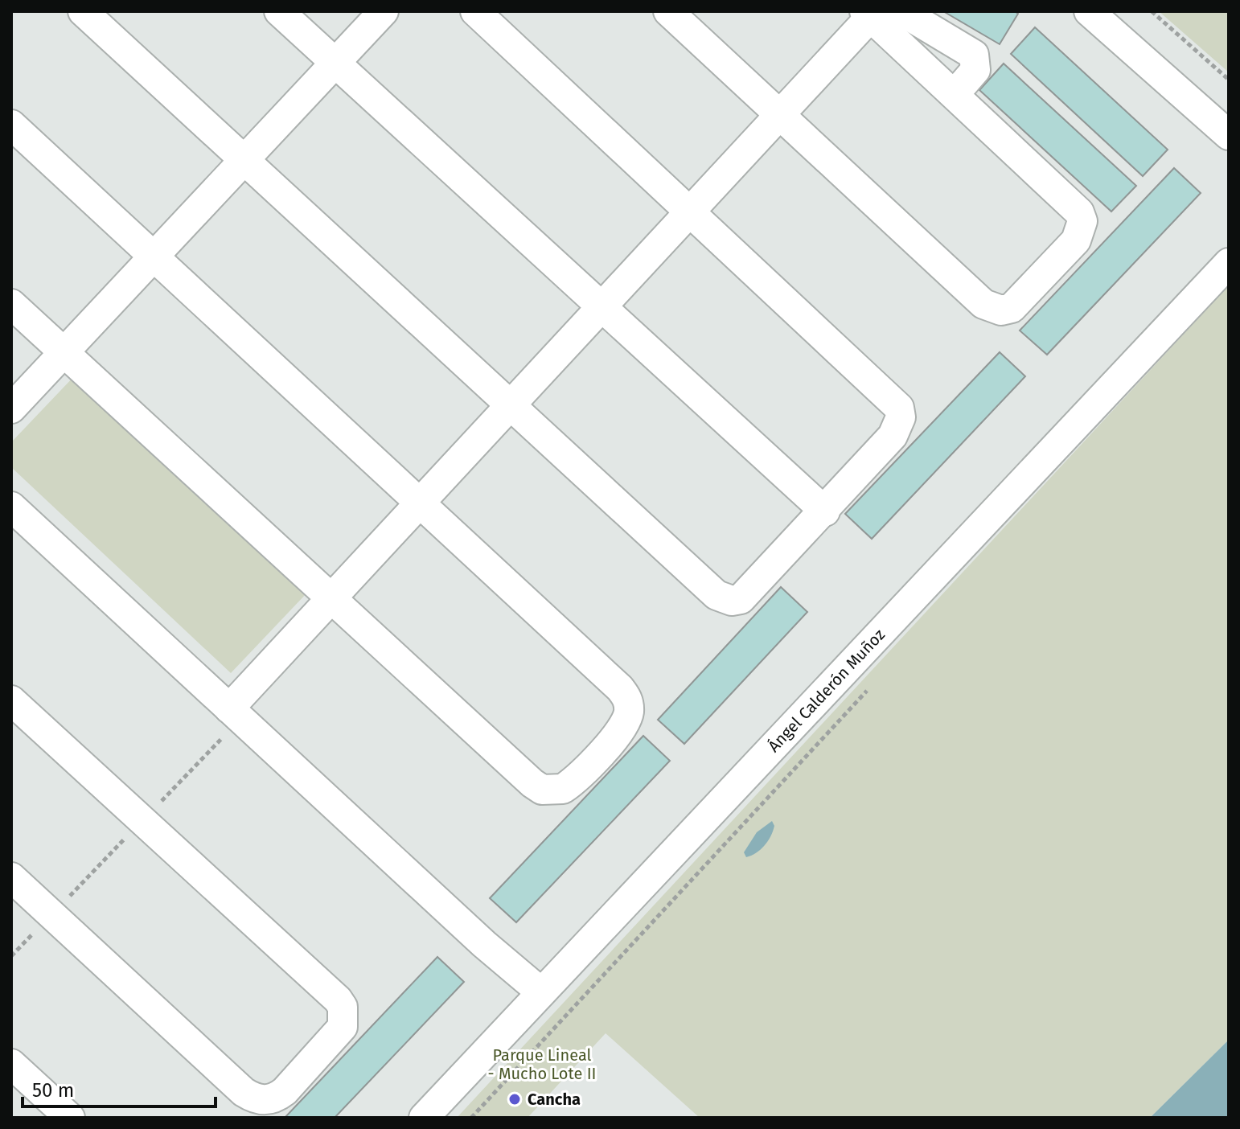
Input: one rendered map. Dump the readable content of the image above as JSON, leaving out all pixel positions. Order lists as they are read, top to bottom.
{
  "streets": {
    "street": ["Ángel Calderón Muñoz"]
  },
  "parks": ["Parque Lineal - Mucho Lote II"],
  "places": ["Cancha"],
  "scale_bar": "50 m"
}
